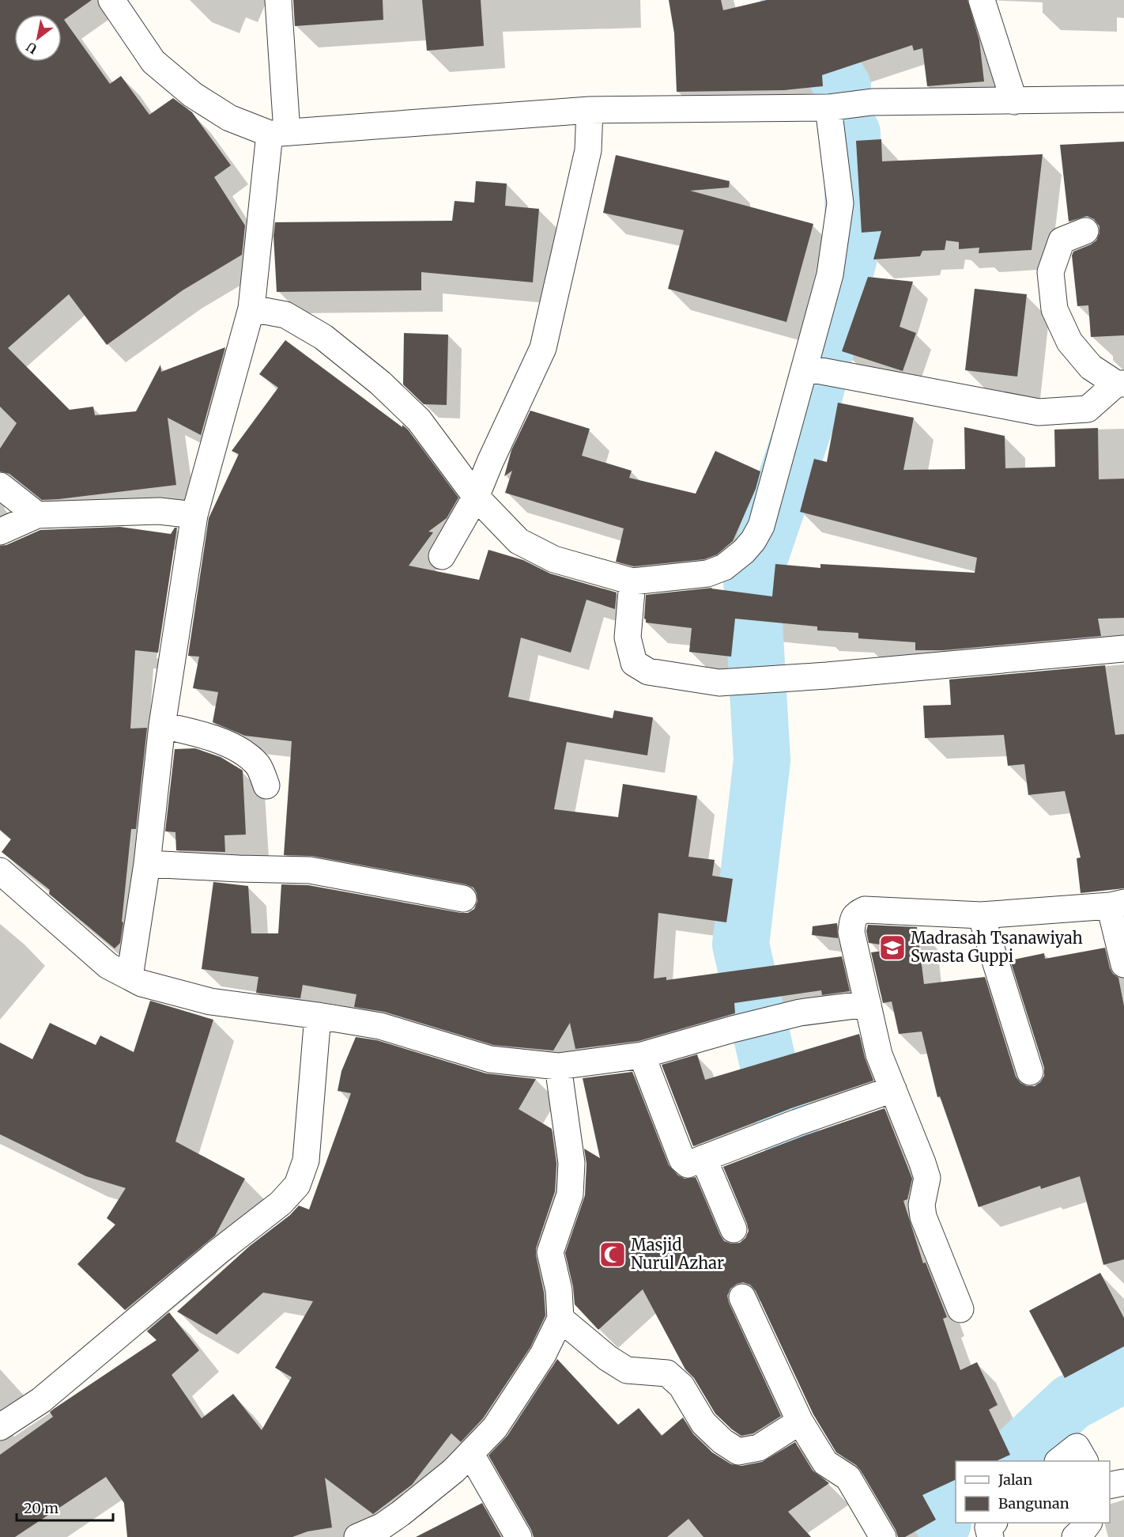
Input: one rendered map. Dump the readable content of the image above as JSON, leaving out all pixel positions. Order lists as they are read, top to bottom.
{
  "places": {
    "school or university": ["Madrasah Tsanawiyah Swasta Guppi"],
    "mosque": ["Masjid Nurul Azhar"]
  },
  "legend": ["Jalan", "Bangunan"],
  "scale_bar": "20 m",
  "north": "bottom left"
}
